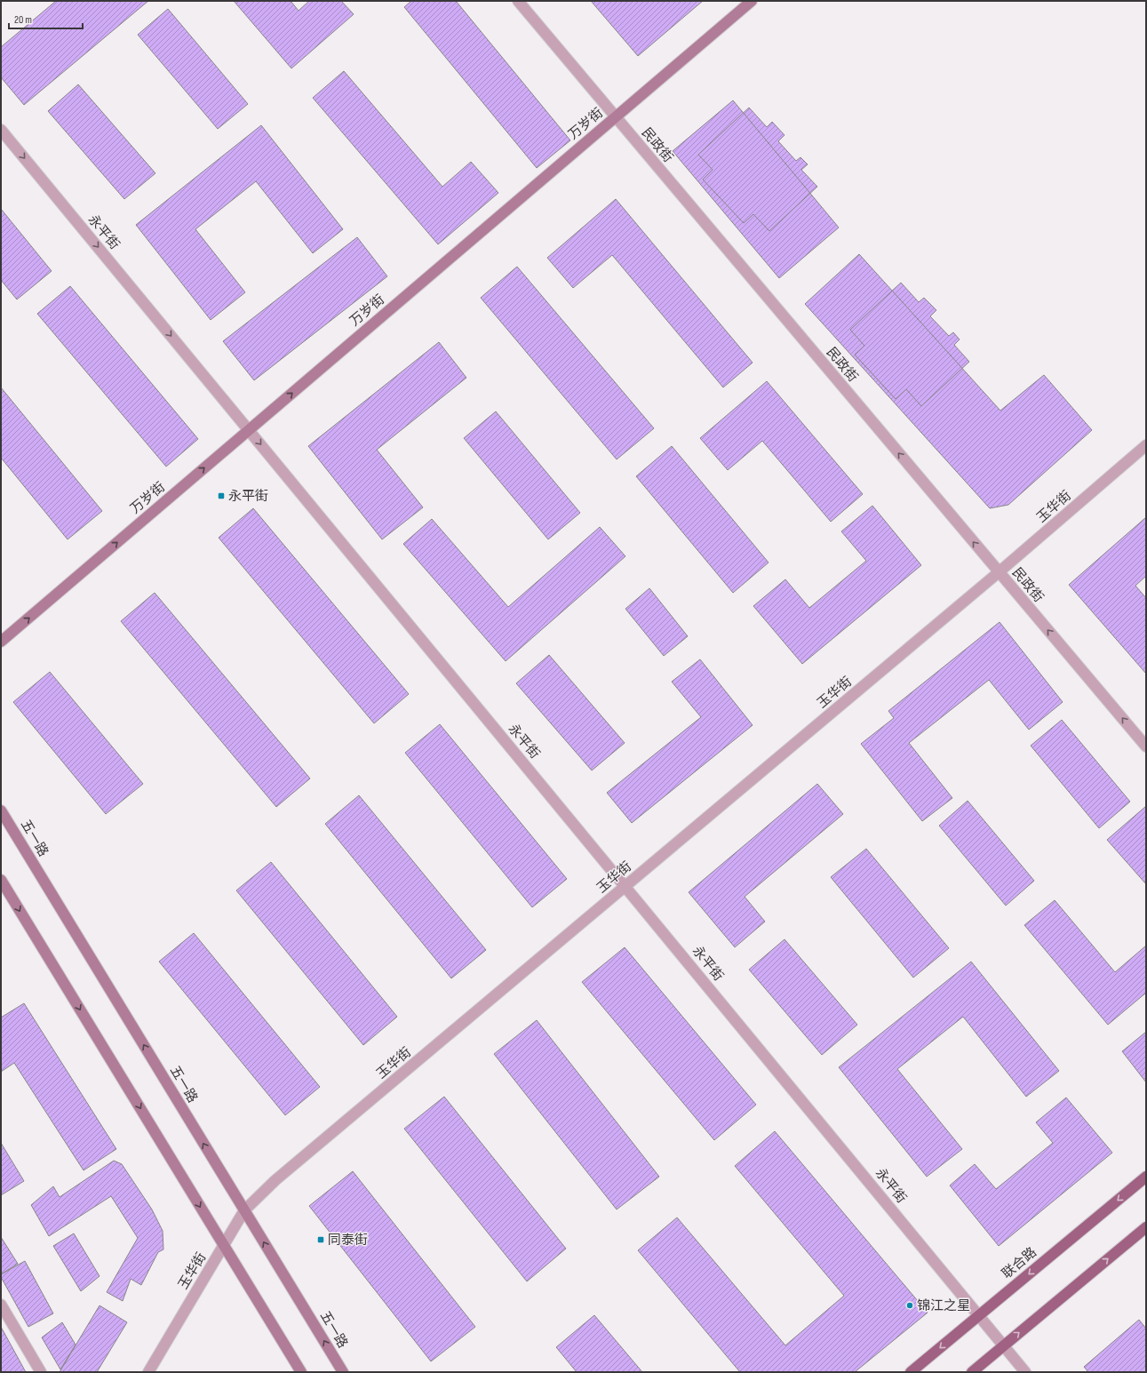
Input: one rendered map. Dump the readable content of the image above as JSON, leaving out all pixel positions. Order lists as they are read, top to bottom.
{
  "streets": {
    "main road": ["万岁街", "五一路", "联合路"],
    "street": ["民政街", "永平街", "玉华街"]
  },
  "crossings": [
    ["万岁街", "民政街"],
    ["万岁街", "永平街"],
    ["民政街", "玉华街"],
    ["永平街", "玉华街"],
    ["永平街", "联合路"],
    ["玉华街", "五一路"]
  ],
  "one_way": ["万岁街", "民政街", "永平街"],
  "places": {
    "transit": ["永平街", "同泰街"],
    "other": ["锦江之星"]
  },
  "scale_bar": "20 m"
}
